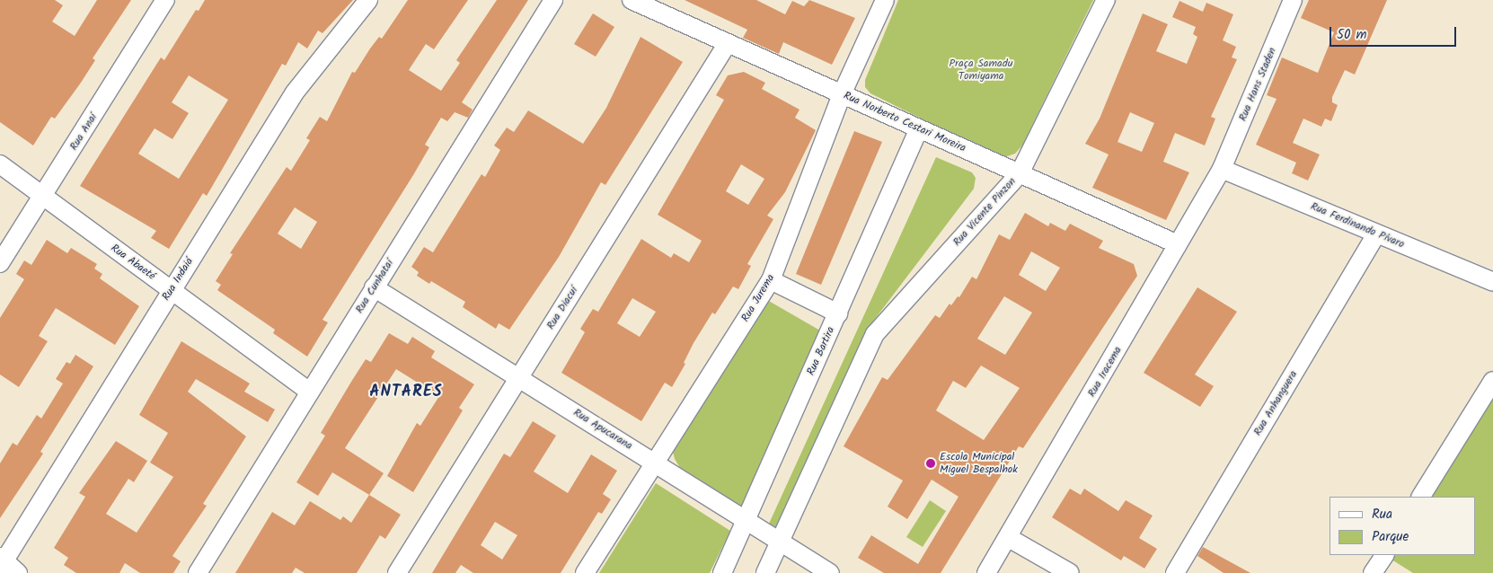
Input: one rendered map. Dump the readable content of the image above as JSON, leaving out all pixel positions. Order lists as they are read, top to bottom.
{
  "streets": {
    "street": [
      "Rua Hans Staden",
      "Rua Norberto Cestari Moreira",
      "Rua Anaí",
      "Rua Vicente Pinzon",
      "Rua Ferdinando Pívaro",
      "Rua Abaeté",
      "Rua Indaiá",
      "Rua Cunhataí",
      "Rua Jurema",
      "Rua Diacuí",
      "Rua Bartira",
      "Rua Iracema",
      "Rua Anhanguera",
      "Rua Apucarana"
    ]
  },
  "crossings": [
    ["Rua Hans Staden", "Rua Ferdinando Pívaro"],
    ["Rua Hans Staden", "Rua Iracema"],
    ["Rua Norberto Cestari Moreira", "Rua Vicente Pinzon"],
    ["Rua Norberto Cestari Moreira", "Rua Jurema"],
    ["Rua Norberto Cestari Moreira", "Rua Diacuí"],
    ["Rua Norberto Cestari Moreira", "Rua Bartira"],
    ["Rua Norberto Cestari Moreira", "Rua Iracema"],
    ["Rua Anaí", "Rua Abaeté"],
    ["Rua Vicente Pinzon", "Rua Apucarana"],
    ["Rua Ferdinando Pívaro", "Rua Iracema"],
    ["Rua Ferdinando Pívaro", "Rua Anhanguera"],
    ["Rua Abaeté", "Rua Indaiá"],
    ["Rua Abaeté", "Rua Cunhataí"],
    ["Rua Cunhataí", "Rua Apucarana"],
    ["Rua Jurema", "Rua Apucarana"],
    ["Rua Diacuí", "Rua Apucarana"],
    ["Rua Bartira", "Rua Apucarana"]
  ],
  "districts": ["ANTARES"],
  "parks": ["Praça Samadu Tomiyama"],
  "places": ["Escola Municipal Miguel Bespalhok"],
  "legend": ["Rua", "Parque"],
  "scale_bar": "50 m"
}
